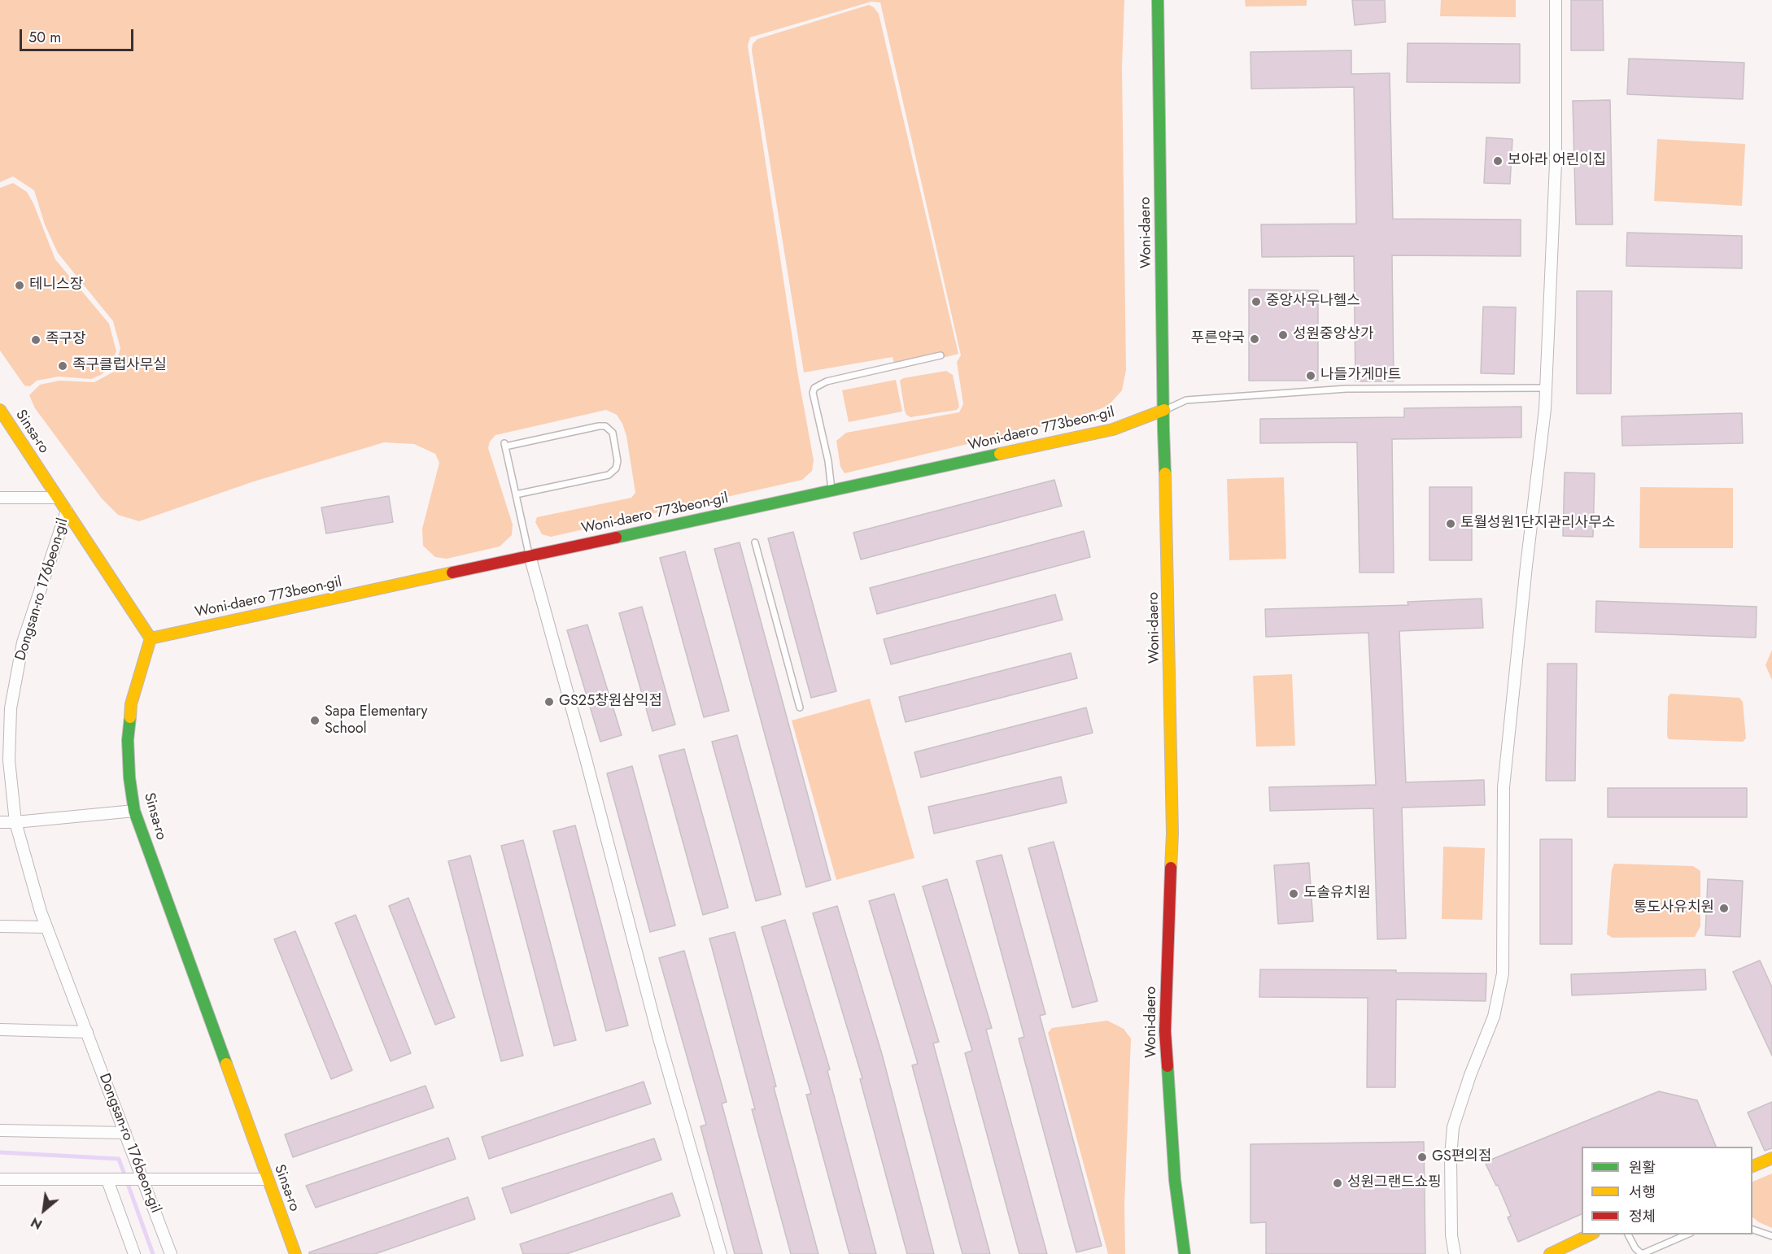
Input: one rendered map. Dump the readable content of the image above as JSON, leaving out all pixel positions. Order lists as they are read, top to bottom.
{
  "streets": {
    "main road": ["Woni-daero", "Woni-daero 773beon-gil", "Sinsa-ro"],
    "street": ["Dongsan-ro 176beon-gil"]
  },
  "crossings": [
    ["Woni-daero", "Woni-daero 773beon-gil"],
    ["Woni-daero 773beon-gil", "Sinsa-ro"],
    ["Sinsa-ro", "Dongsan-ro 176beon-gil"]
  ],
  "places": [
    "보아라 어린이집",
    "테니스장",
    "중앙사우나헬스",
    "성원중앙상가",
    "푸른약국",
    "족구장",
    "족구클럽사무실",
    "나들가게마트",
    "토월성원1단지관리사무소",
    "GS25창원삼익점",
    "Sapa Elementary School",
    "도솔유치원",
    "통도사유치원",
    "GS편의점",
    "성원그랜드쇼핑"
  ],
  "legend": ["원활", "서행", "정체"],
  "scale_bar": "50 m",
  "north": "bottom left"
}
